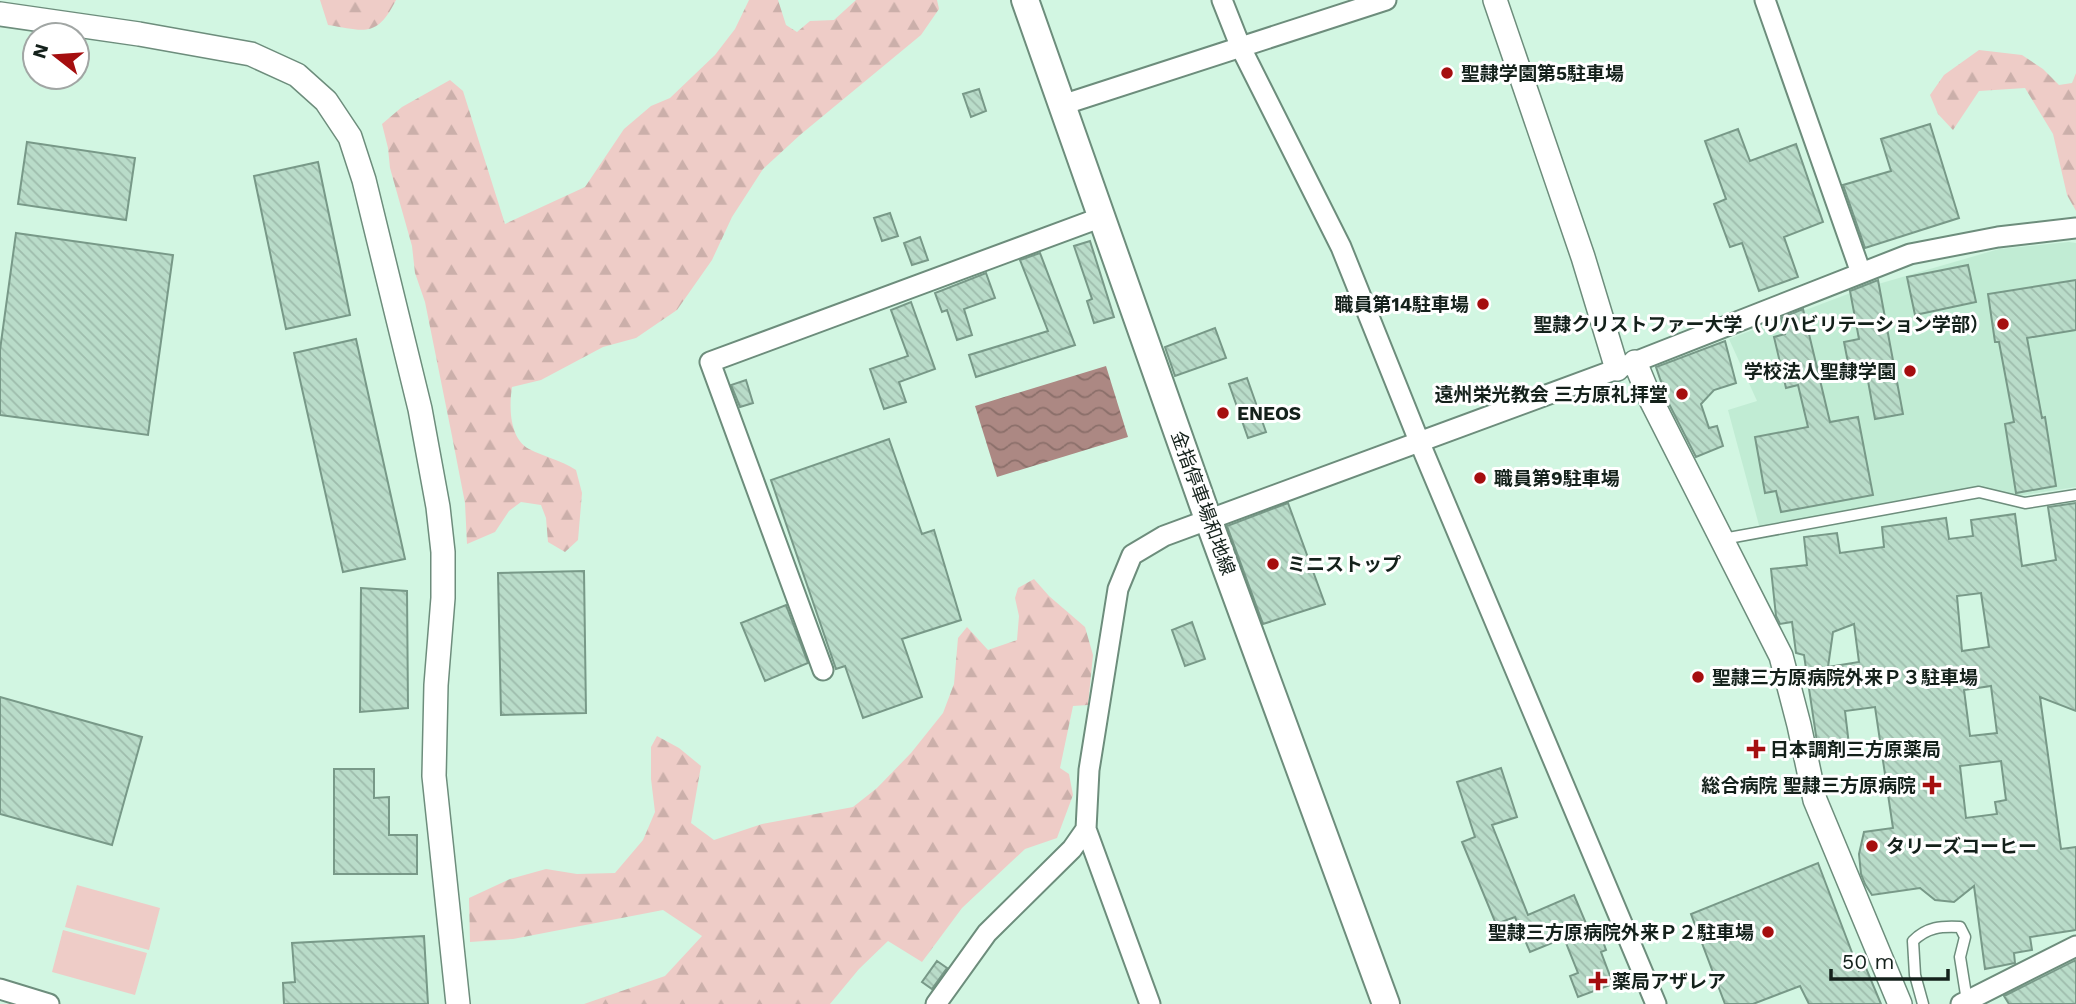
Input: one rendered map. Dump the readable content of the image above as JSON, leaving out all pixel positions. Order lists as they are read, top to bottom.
{
  "streets": {
    "main road": ["金指停車場和地線"]
  },
  "places": {
    "other": [
      "聖隷学園第5駐車場",
      "職員第14駐車場",
      "聖隷クリストファー大学（リハビリテーション学部）",
      "学校法人聖隷学園",
      "遠州栄光教会 三方原礼拝堂",
      "ENEOS",
      "職員第9駐車場",
      "ミニストップ",
      "聖隷三方原病院外来Ｐ３駐車場",
      "タリーズコーヒー",
      "聖隷三方原病院外来Ｐ２駐車場"
    ],
    "health": ["日本調剤三方原薬局", "総合病院 聖隷三方原病院", "薬局アザレア"]
  },
  "scale_bar": "50 m",
  "north": "left"
}
